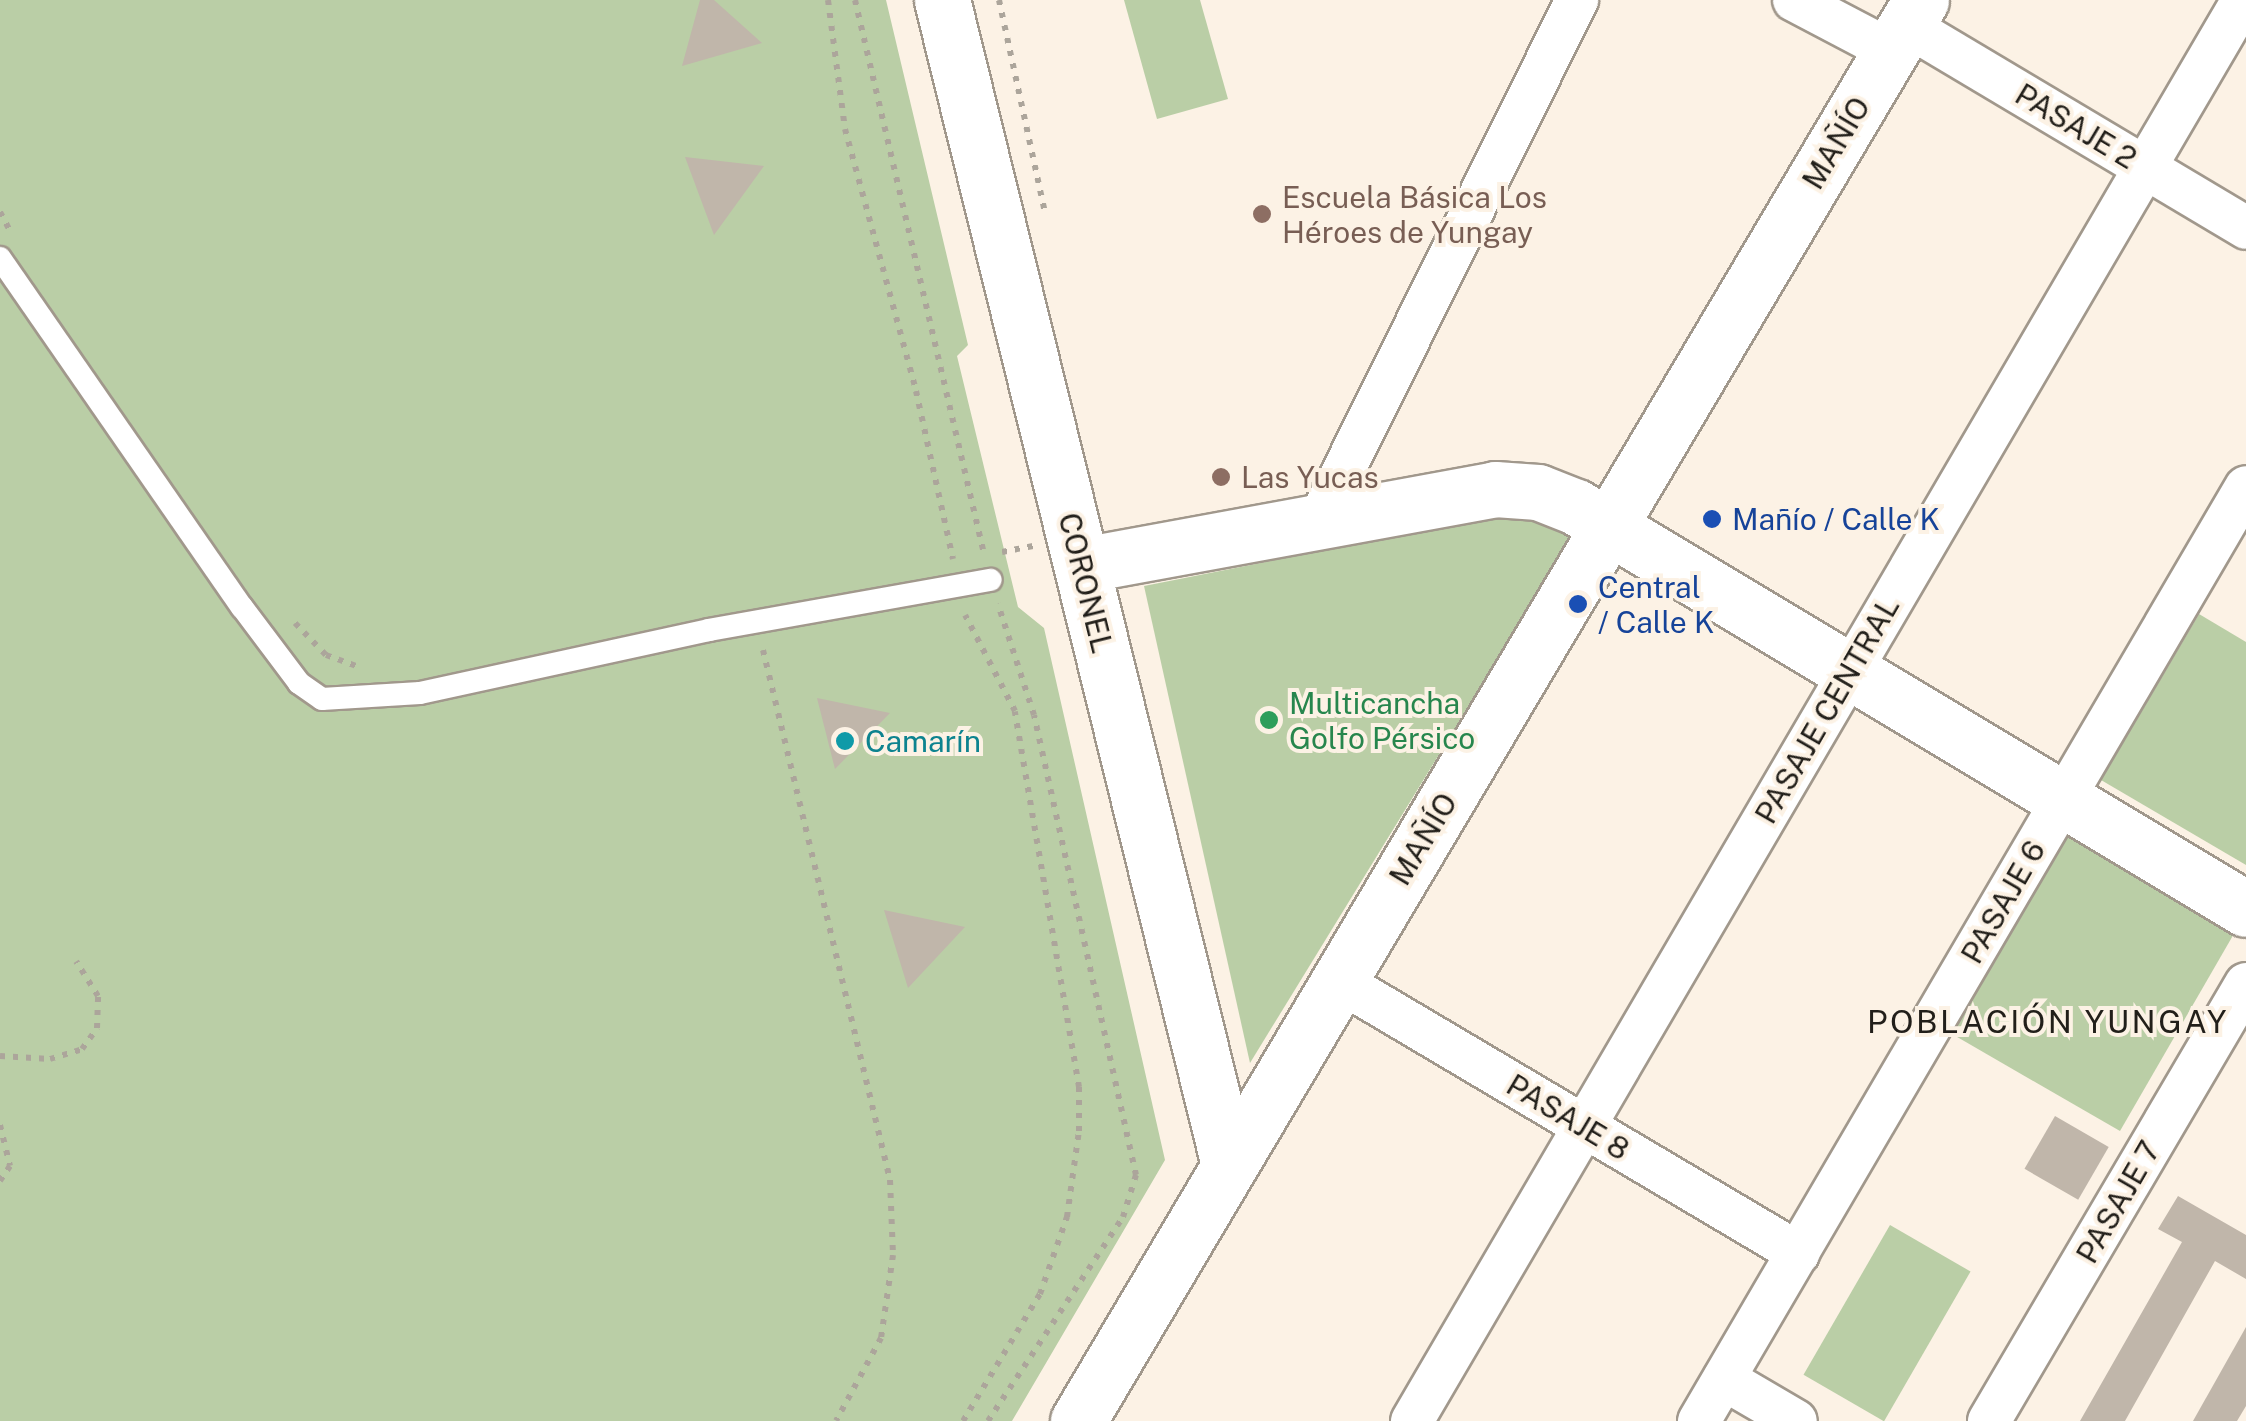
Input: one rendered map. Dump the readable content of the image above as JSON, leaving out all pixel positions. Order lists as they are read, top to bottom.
{
  "streets": {
    "street": [
      "PASAJE 2",
      "MAÑÍO",
      "CORONEL",
      "PASAJE CENTRAL",
      "PASAJE 6",
      "PASAJE 8",
      "PASAJE 7"
    ]
  },
  "crossings": [
    ["PASAJE 2", "MAÑÍO"],
    ["PASAJE 2", "PASAJE CENTRAL"],
    ["MAÑÍO", "CORONEL"],
    ["MAÑÍO", "PASAJE 8"],
    ["PASAJE CENTRAL", "PASAJE 8"],
    ["PASAJE 6", "PASAJE 8"]
  ],
  "districts": ["POBLACIÓN YUNGAY"],
  "places": [
    "Escuela Básica Los Héroes de Yungay",
    "Las Yucas",
    "Mañío / Calle K",
    "Central / Calle K",
    "Multicancha Golfo Pérsico",
    "Camarín"
  ]
}
